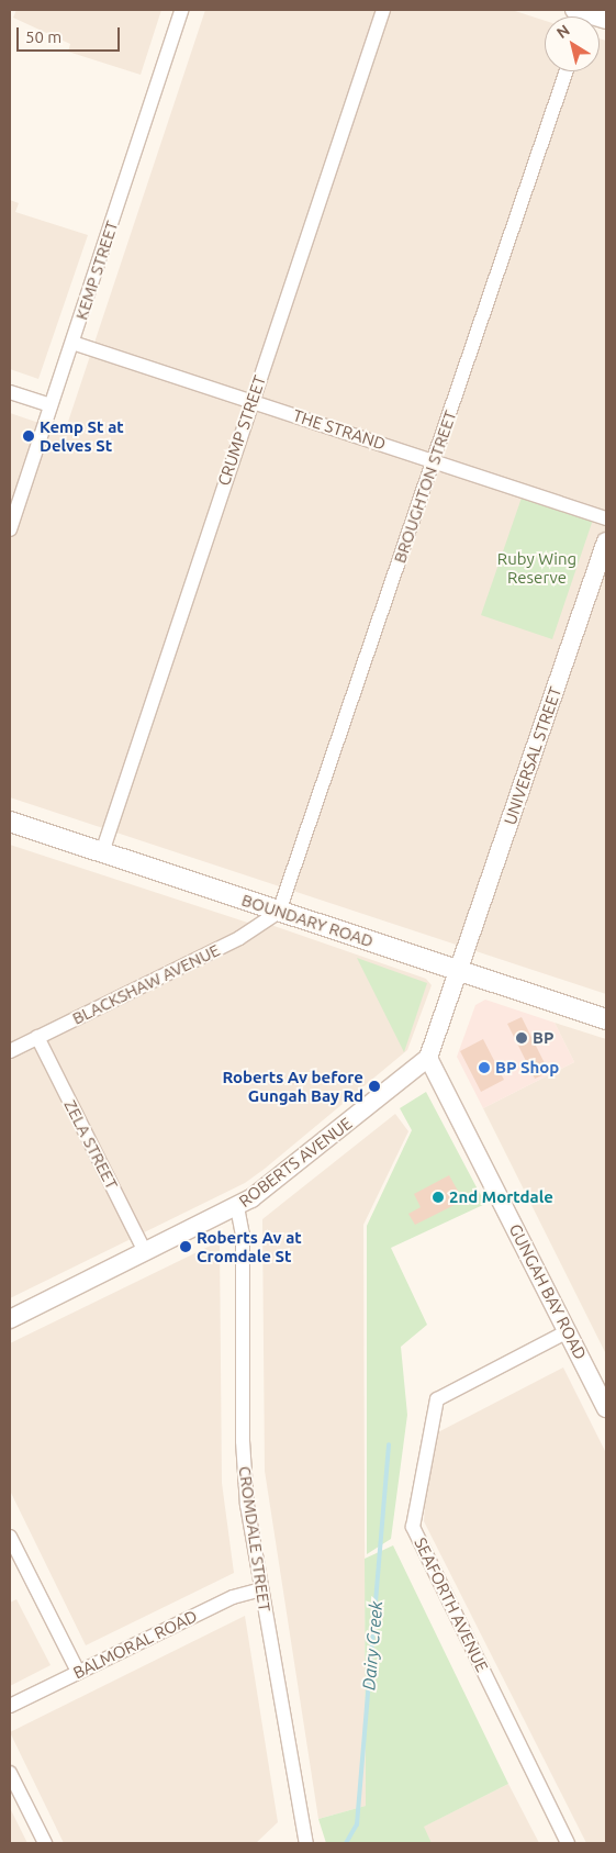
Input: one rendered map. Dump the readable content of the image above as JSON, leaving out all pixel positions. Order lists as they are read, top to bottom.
{
  "streets": {
    "main road": ["BOUNDARY ROAD"],
    "street": [
      "KEMP STREET",
      "THE STRAND",
      "CRUMP STREET",
      "BROUGHTON STREET",
      "UNIVERSAL STREET",
      "BLACKSHAW AVENUE",
      "ZELA STREET",
      "ROBERTS AVENUE",
      "GUNGAH BAY ROAD",
      "CROMDALE STREET",
      "SEAFORTH AVENUE",
      "BALMORAL ROAD"
    ]
  },
  "crossings": [
    ["KEMP STREET", "THE STRAND"],
    ["THE STRAND", "CRUMP STREET"],
    ["THE STRAND", "BROUGHTON STREET"],
    ["CRUMP STREET", "BOUNDARY ROAD"],
    ["BROUGHTON STREET", "BOUNDARY ROAD"],
    ["BROUGHTON STREET", "BLACKSHAW AVENUE"],
    ["UNIVERSAL STREET", "BOUNDARY ROAD"],
    ["BOUNDARY ROAD", "BLACKSHAW AVENUE"],
    ["BLACKSHAW AVENUE", "ZELA STREET"],
    ["ZELA STREET", "ROBERTS AVENUE"],
    ["ROBERTS AVENUE", "GUNGAH BAY ROAD"],
    ["ROBERTS AVENUE", "CROMDALE STREET"],
    ["GUNGAH BAY ROAD", "SEAFORTH AVENUE"],
    ["CROMDALE STREET", "BALMORAL ROAD"]
  ],
  "water": ["Dairy Creek"],
  "parks": ["Ruby Wing Reserve"],
  "places": [
    "Kemp St at Delves St",
    "BP",
    "BP Shop",
    "Roberts Av before Gungah Bay Rd",
    "2nd Mortdale",
    "Roberts Av at Cromdale St"
  ],
  "scale_bar": "50 m",
  "north": "top left"
}
